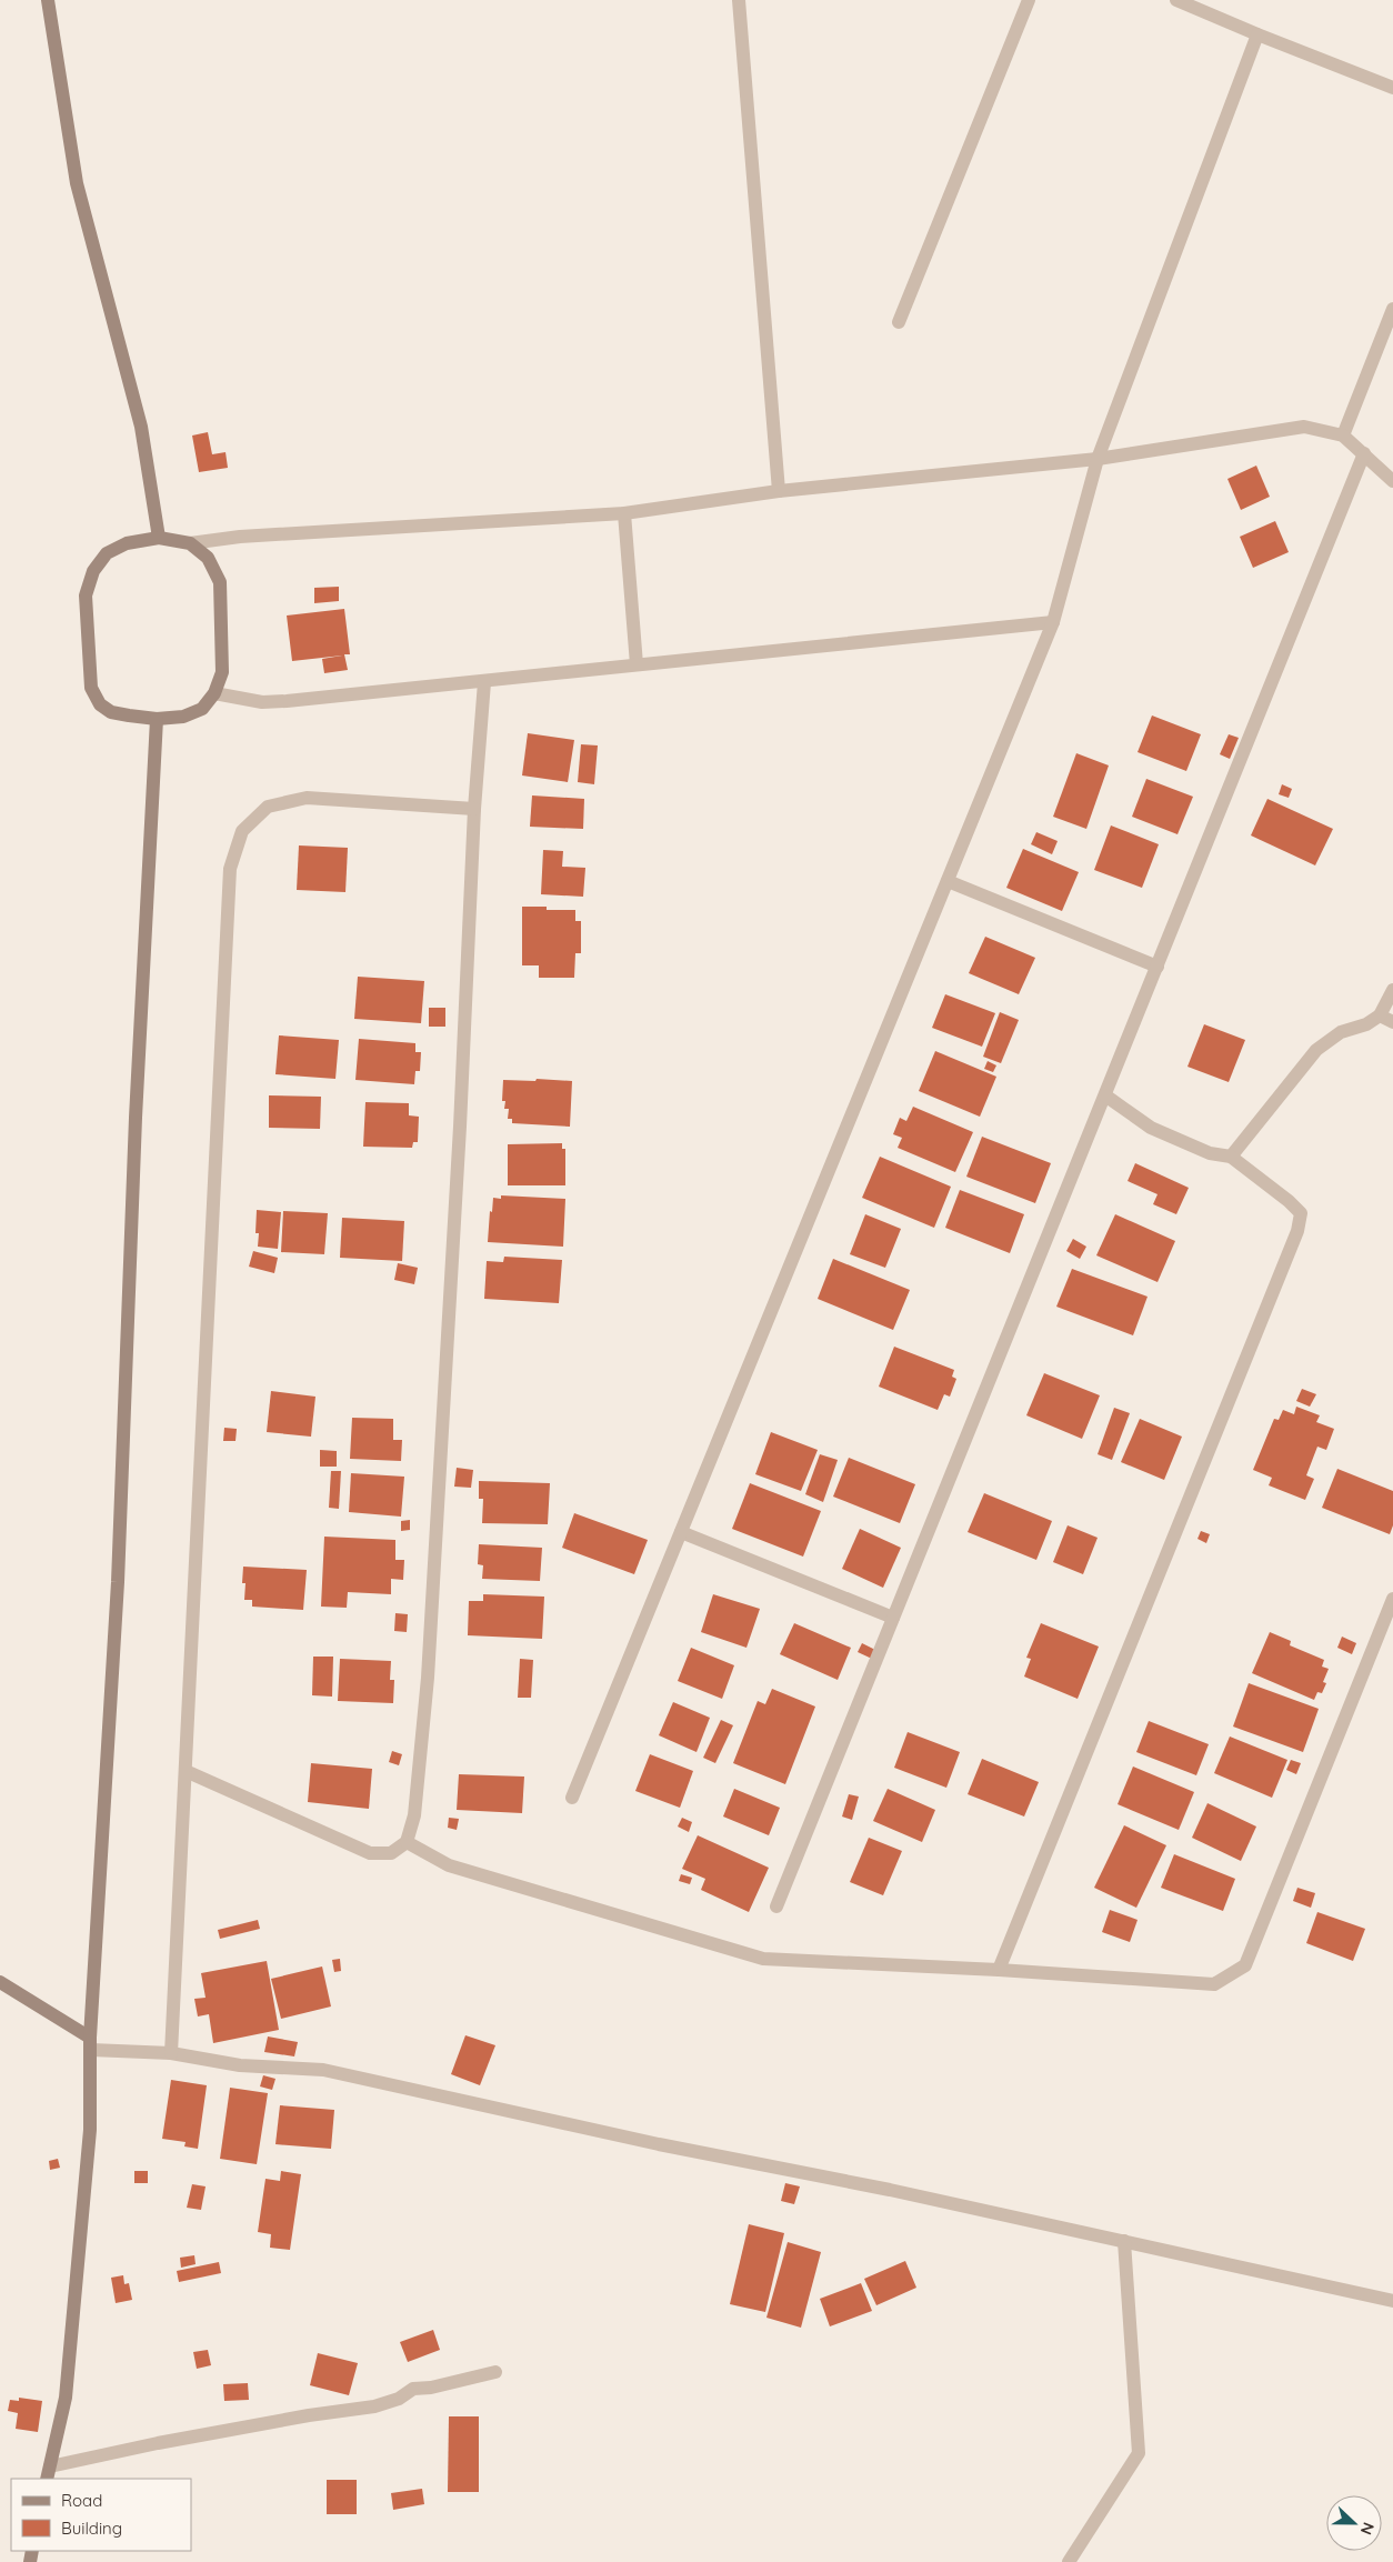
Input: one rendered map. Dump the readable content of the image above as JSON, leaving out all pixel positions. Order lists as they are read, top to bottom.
{
  "legend": ["Road", "Building"],
  "north": "right"
}
